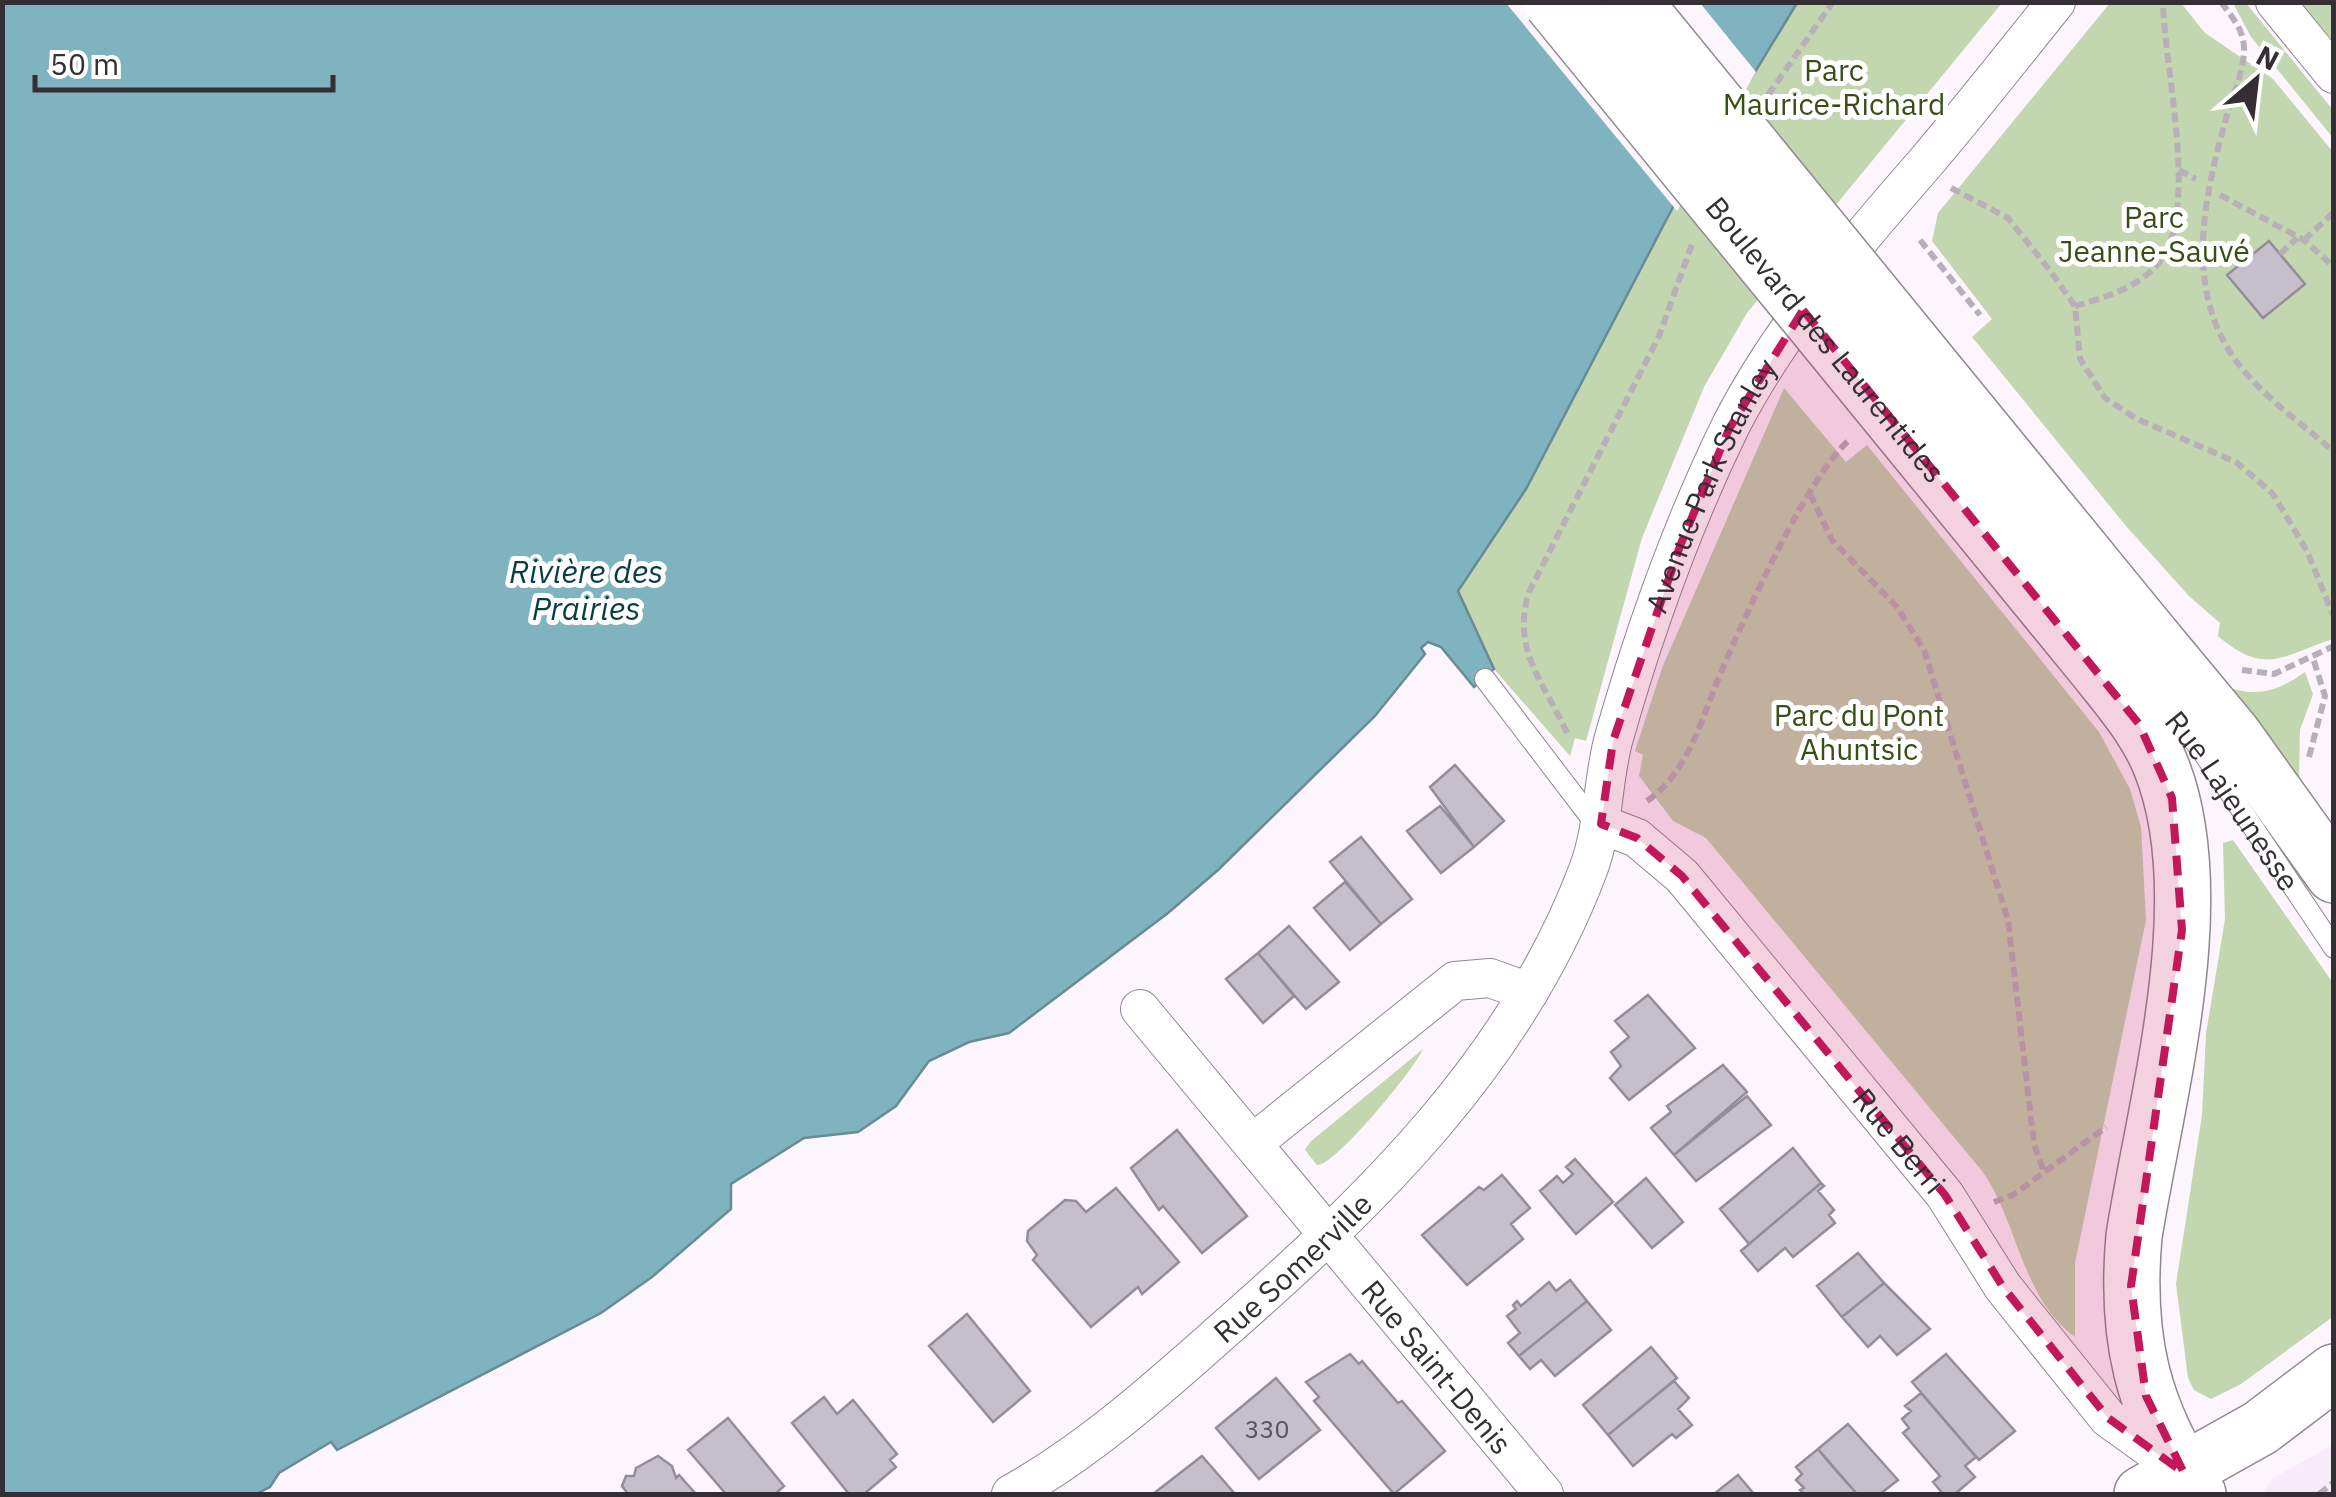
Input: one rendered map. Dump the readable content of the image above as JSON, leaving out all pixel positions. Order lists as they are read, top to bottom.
{
  "streets": {
    "main road": ["Boulevard des Laurentides", "Rue Lajeunesse"],
    "street": [
      "Avenue Park Stanley",
      "Rue Berri",
      "Rue Somerville",
      "Rue Saint-Denis"
    ]
  },
  "crossings": [
    ["Boulevard des Laurentides", "Rue Lajeunesse"],
    ["Avenue Park Stanley", "Rue Berri"],
    ["Avenue Park Stanley", "Rue Somerville"],
    ["Rue Berri", "Rue Somerville"],
    ["Rue Somerville", "Rue Saint-Denis"]
  ],
  "water": ["Rivière des Prairies"],
  "parks": ["Parc Maurice-Richard", "Parc Jeanne-Sauvé", "Parc du Pont Ahuntsic"],
  "house_numbers": ["330"],
  "scale_bar": "50 m",
  "north": "top right"
}
